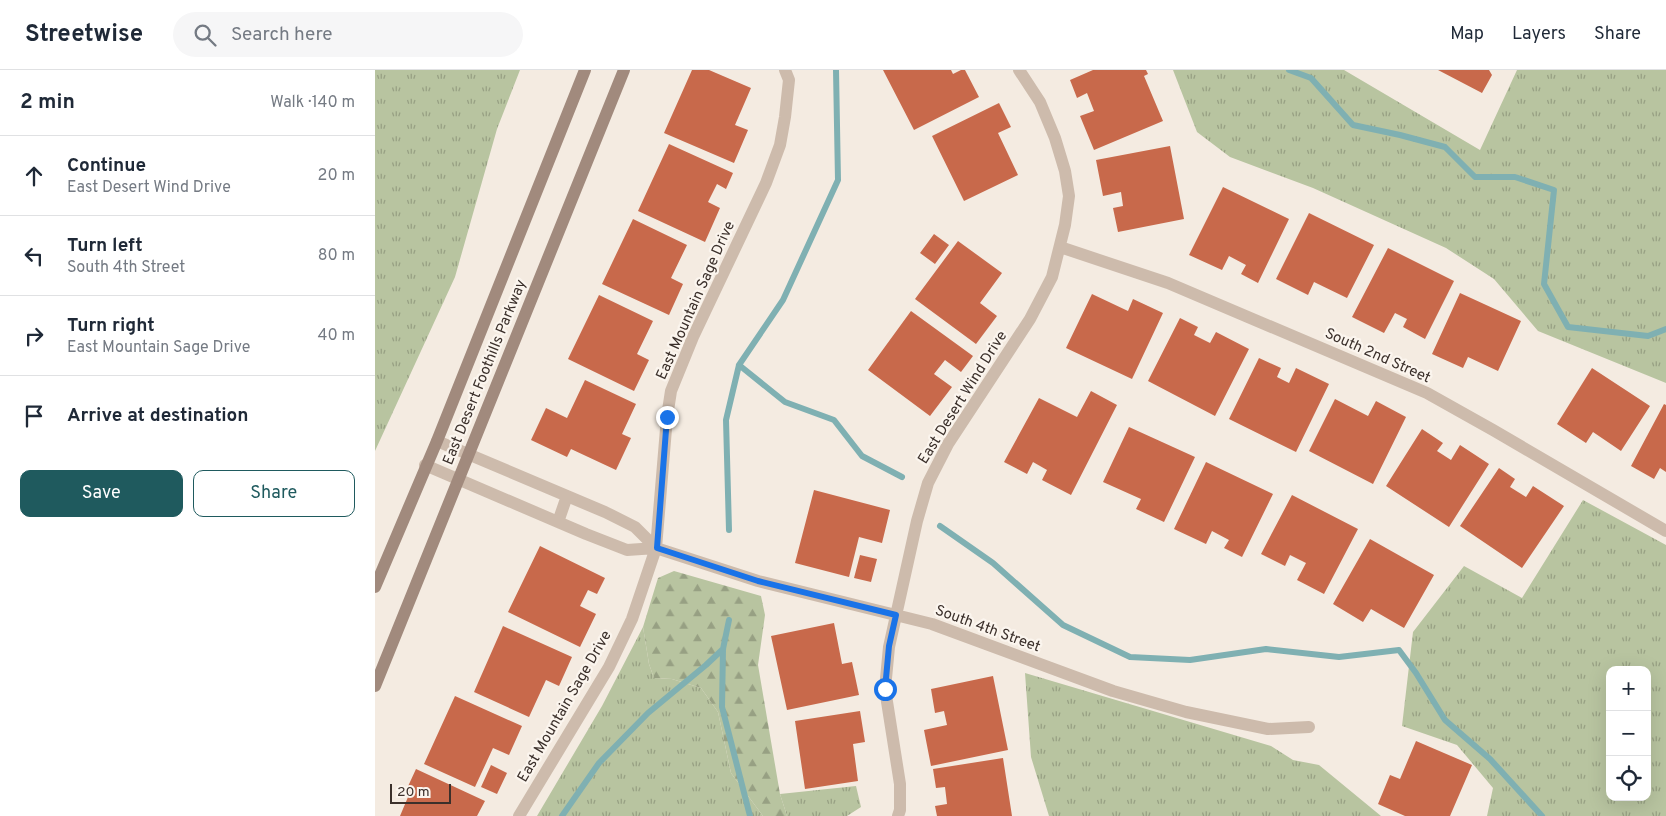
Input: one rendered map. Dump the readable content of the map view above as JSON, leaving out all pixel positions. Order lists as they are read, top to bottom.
{
  "streets": {
    "street": [
      "East Mountain Sage Drive",
      "South 2nd Street",
      "East Desert Foothills Parkway",
      "East Desert Wind Drive",
      "South 4th Street"
    ]
  },
  "crossings": [
    ["East Mountain Sage Drive", "South 4th Street"],
    ["South 2nd Street", "East Desert Wind Drive"],
    ["East Desert Foothills Parkway", "South 4th Street"],
    ["East Desert Wind Drive", "South 4th Street"]
  ],
  "scale_bar": "20 m",
  "page": {
    "header": "Streetwise",
    "search": "Search here",
    "nav": ["Map", "Layers", "Share"],
    "heading": ["2 min", "Walk · 140 m"],
    "list": [
      ["Continue", "East Desert Wind Drive", "20 m"],
      ["Turn left", "South 4th Street", "80 m"],
      ["Turn right", "East Mountain Sage Drive", "40 m"],
      "Arrive at destination"
    ],
    "buttons": ["Save", "Share"],
    "map_buttons": ["+", "−"],
    "scale": "20 m"
  }
}
